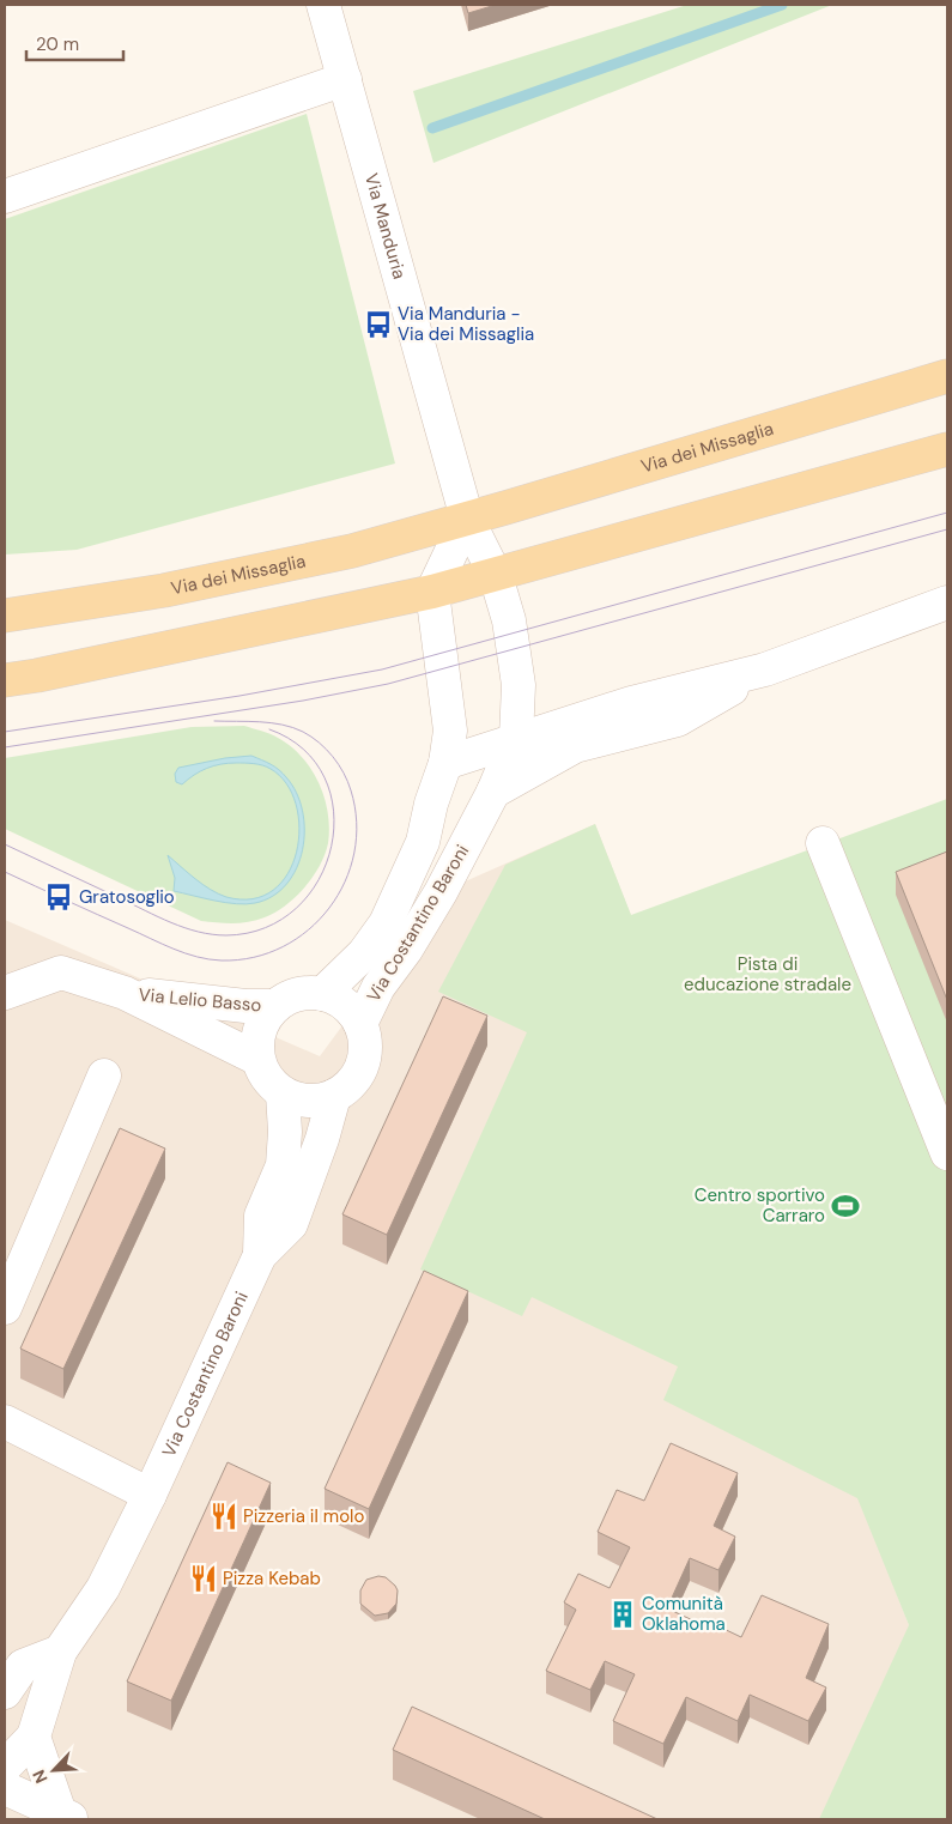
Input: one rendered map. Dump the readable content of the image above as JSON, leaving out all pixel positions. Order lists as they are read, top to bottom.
{
  "streets": {
    "main road": ["Via dei Missaglia"],
    "street": ["Via Manduria", "Via Costantino Baroni", "Via Lelio Basso"]
  },
  "crossings": [
    ["Via Manduria", "Via dei Missaglia"],
    ["Via Costantino Baroni", "Via Lelio Basso"]
  ],
  "parks": ["Pista di educazione stradale"],
  "places": {
    "bus stop": ["Via Manduria - Via dei Missaglia", "Gratosoglio"],
    "sports": ["Centro sportivo Carraro"],
    "restaurant": ["Pizzeria il molo", "Pizza Kebab"],
    "building": ["Comunità Oklahoma"]
  },
  "scale_bar": "20 m",
  "north": "bottom left"
}
